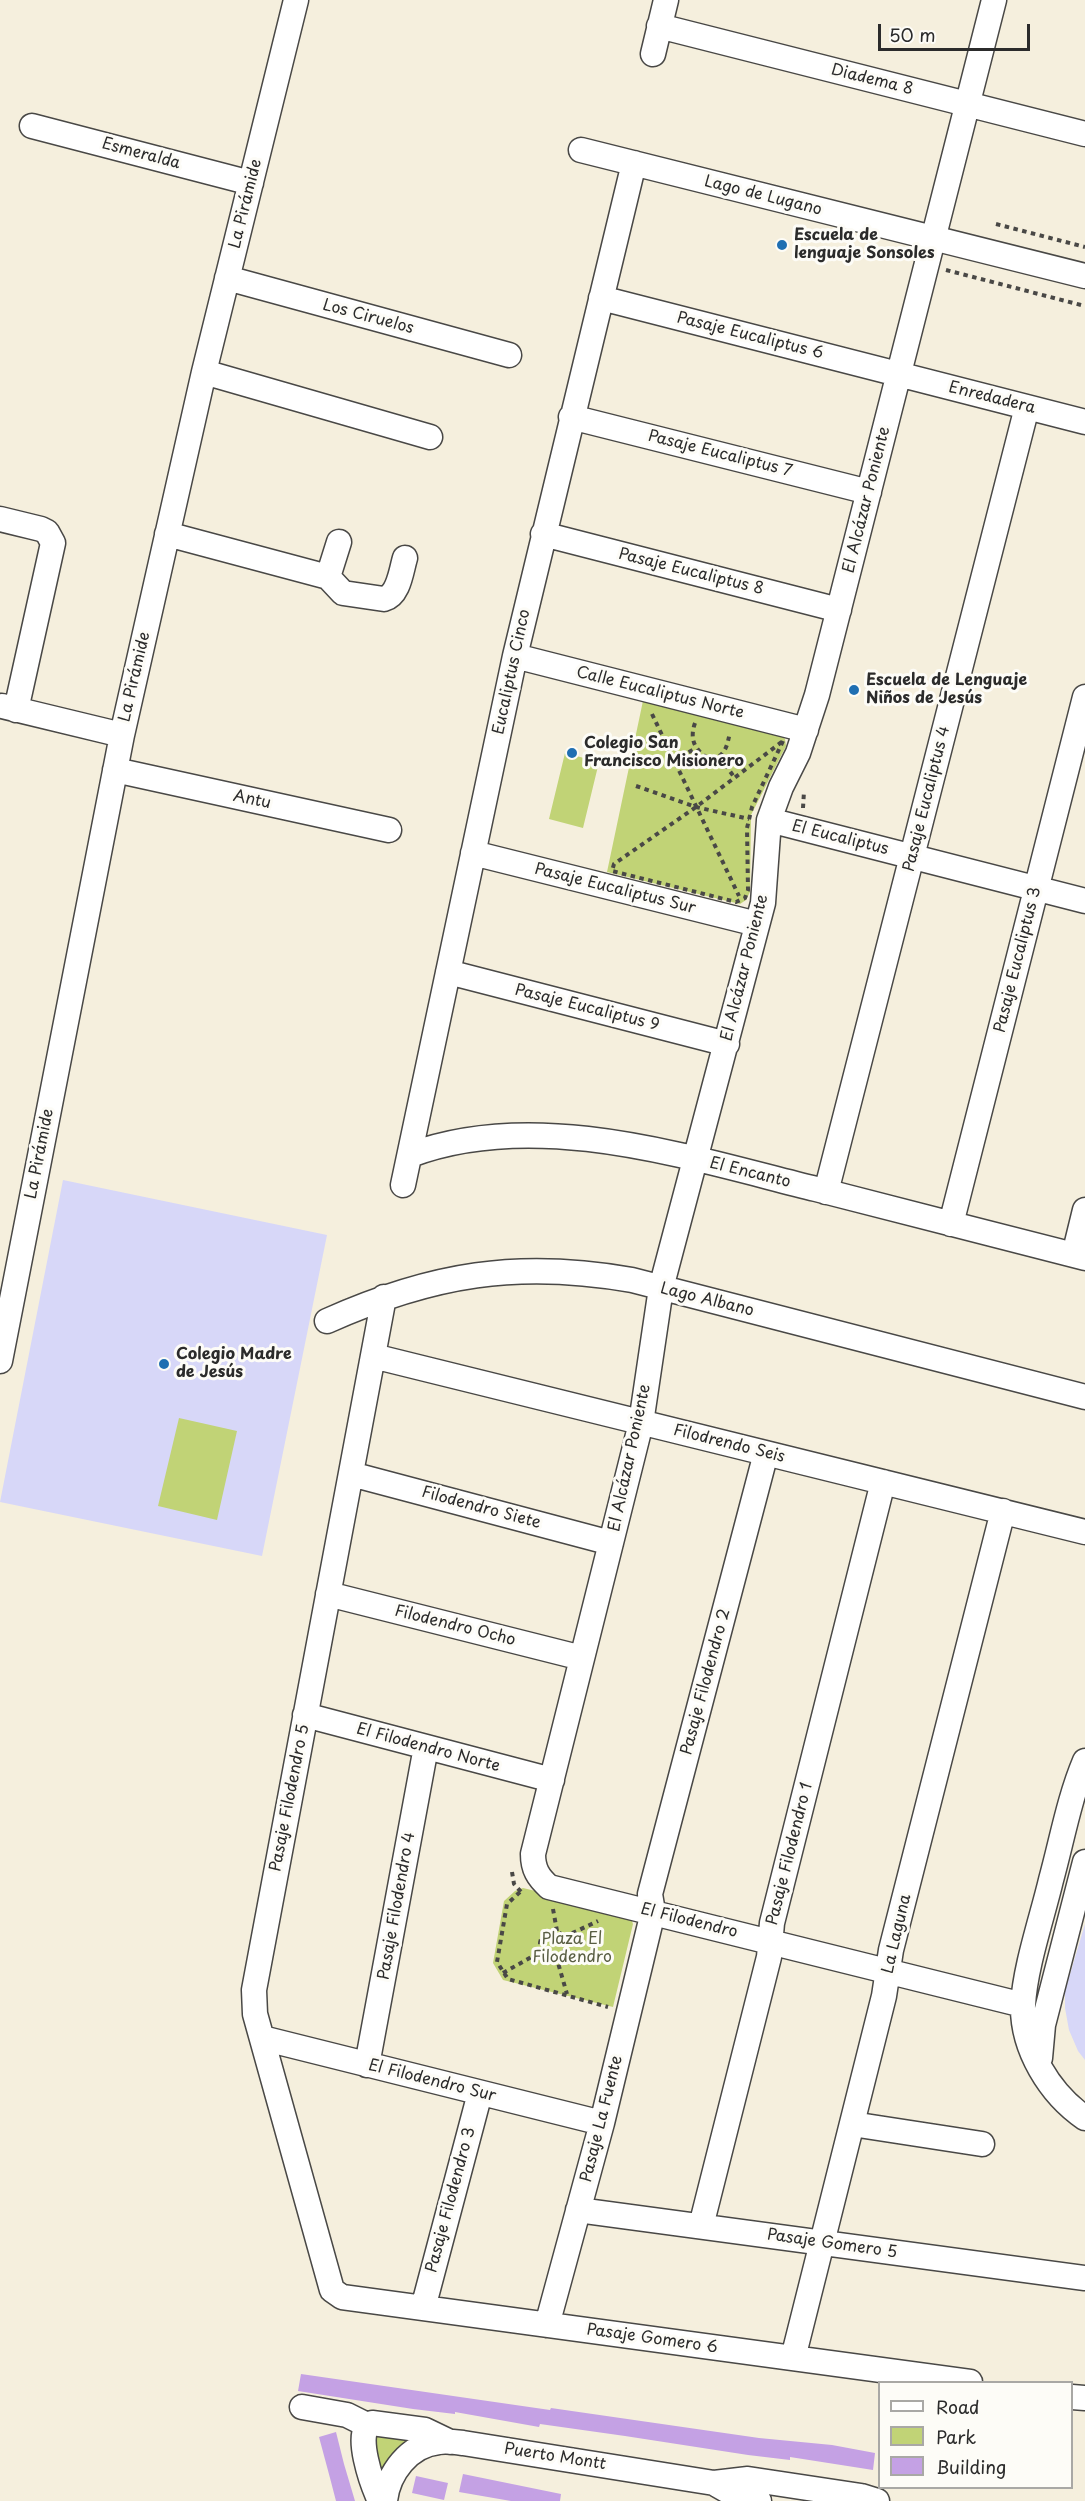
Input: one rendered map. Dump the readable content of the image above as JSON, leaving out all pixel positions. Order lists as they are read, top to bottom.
{
  "streets": {
    "street": [
      "Diadema 8",
      "Esmeralda",
      "Lago de Lugano",
      "La Pirámide",
      "Los Ciruelos",
      "Pasaje Eucaliptus 6",
      "Enredadera",
      "Pasaje Eucaliptus 7",
      "El Alcázar Poniente",
      "Pasaje Eucaliptus 8",
      "Eucaliptus Cinco",
      "Calle Eucaliptus Norte",
      "Pasaje Eucaliptus 4",
      "Antu",
      "El Eucaliptus",
      "Pasaje Eucaliptus Sur",
      "Pasaje Eucaliptus 3",
      "Pasaje Eucaliptus 9",
      "El Encanto",
      "Lago Albano",
      "Filodrendo Seis",
      "Filodendro Siete",
      "Filodendro Ocho",
      "Pasaje Filodendro 2",
      "El Filodendro Norte",
      "Pasaje Filodendro 5",
      "Pasaje Filodendro 1",
      "Pasaje Filodendro 4",
      "El Filodendro",
      "La Laguna",
      "El Filodendro Sur",
      "Pasaje La Fuente",
      "Pasaje Filodendro 3",
      "Pasaje Gomero 5",
      "Pasaje Gomero 6",
      "Puerto Montt"
    ]
  },
  "crossings": [
    ["Diadema 8", "El Alcázar Poniente"],
    ["Esmeralda", "La Pirámide"],
    ["Lago de Lugano", "El Alcázar Poniente"],
    ["Lago de Lugano", "Eucaliptus Cinco"],
    ["La Pirámide", "Los Ciruelos"],
    ["La Pirámide", "Antu"],
    ["Pasaje Eucaliptus 6", "Enredadera"],
    ["Pasaje Eucaliptus 6", "El Alcázar Poniente"],
    ["Pasaje Eucaliptus 6", "Eucaliptus Cinco"],
    ["Enredadera", "El Alcázar Poniente"],
    ["Enredadera", "Pasaje Eucaliptus 4"],
    ["Pasaje Eucaliptus 7", "El Alcázar Poniente"],
    ["Pasaje Eucaliptus 7", "Eucaliptus Cinco"],
    ["El Alcázar Poniente", "Pasaje Eucaliptus 8"],
    ["El Alcázar Poniente", "Calle Eucaliptus Norte"],
    ["El Alcázar Poniente", "El Eucaliptus"],
    ["El Alcázar Poniente", "Pasaje Eucaliptus Sur"],
    ["El Alcázar Poniente", "Pasaje Eucaliptus 9"],
    ["El Alcázar Poniente", "El Encanto"],
    ["El Alcázar Poniente", "Lago Albano"],
    ["El Alcázar Poniente", "Filodrendo Seis"],
    ["El Alcázar Poniente", "Filodendro Siete"],
    ["El Alcázar Poniente", "Filodendro Ocho"],
    ["El Alcázar Poniente", "El Filodendro Norte"],
    ["El Alcázar Poniente", "El Filodendro"],
    ["Pasaje Eucaliptus 8", "Eucaliptus Cinco"],
    ["Eucaliptus Cinco", "Calle Eucaliptus Norte"],
    ["Eucaliptus Cinco", "Pasaje Eucaliptus Sur"],
    ["Eucaliptus Cinco", "Pasaje Eucaliptus 9"],
    ["Eucaliptus Cinco", "El Encanto"],
    ["Pasaje Eucaliptus 4", "El Eucaliptus"],
    ["Pasaje Eucaliptus 4", "El Encanto"],
    ["El Eucaliptus", "Pasaje Eucaliptus 3"],
    ["Pasaje Eucaliptus 3", "El Encanto"],
    ["Lago Albano", "Pasaje Filodendro 5"],
    ["Filodrendo Seis", "Pasaje Filodendro 2"],
    ["Filodrendo Seis", "Pasaje Filodendro 5"],
    ["Filodrendo Seis", "Pasaje Filodendro 1"],
    ["Filodrendo Seis", "La Laguna"],
    ["Filodendro Siete", "Pasaje Filodendro 5"],
    ["Filodendro Ocho", "Pasaje Filodendro 5"],
    ["Pasaje Filodendro 2", "El Filodendro"],
    ["Pasaje Filodendro 2", "Pasaje La Fuente"],
    ["El Filodendro Norte", "Pasaje Filodendro 5"],
    ["El Filodendro Norte", "Pasaje Filodendro 4"],
    ["Pasaje Filodendro 5", "El Filodendro Sur"],
    ["Pasaje Filodendro 5", "Pasaje Gomero 6"],
    ["Pasaje Filodendro 1", "El Filodendro"],
    ["Pasaje Filodendro 1", "Pasaje Gomero 5"],
    ["Pasaje Filodendro 4", "El Filodendro Sur"],
    ["El Filodendro", "La Laguna"],
    ["El Filodendro", "Pasaje La Fuente"],
    ["La Laguna", "Pasaje Gomero 5"],
    ["La Laguna", "Pasaje Gomero 6"],
    ["El Filodendro Sur", "Pasaje La Fuente"],
    ["El Filodendro Sur", "Pasaje Filodendro 3"],
    ["Pasaje La Fuente", "Pasaje Gomero 5"],
    ["Pasaje La Fuente", "Pasaje Gomero 6"],
    ["Pasaje Filodendro 3", "Pasaje Gomero 6"]
  ],
  "parks": ["Plaza El Filodendro"],
  "places": [
    "Escuela de lenguaje Sonsoles",
    "Escuela de Lenguaje Niños de Jesús",
    "Colegio San Francisco Misionero",
    "Colegio Madre de Jesús"
  ],
  "legend": ["Road", "Park", "Building"],
  "scale_bar": "50 m"
}
